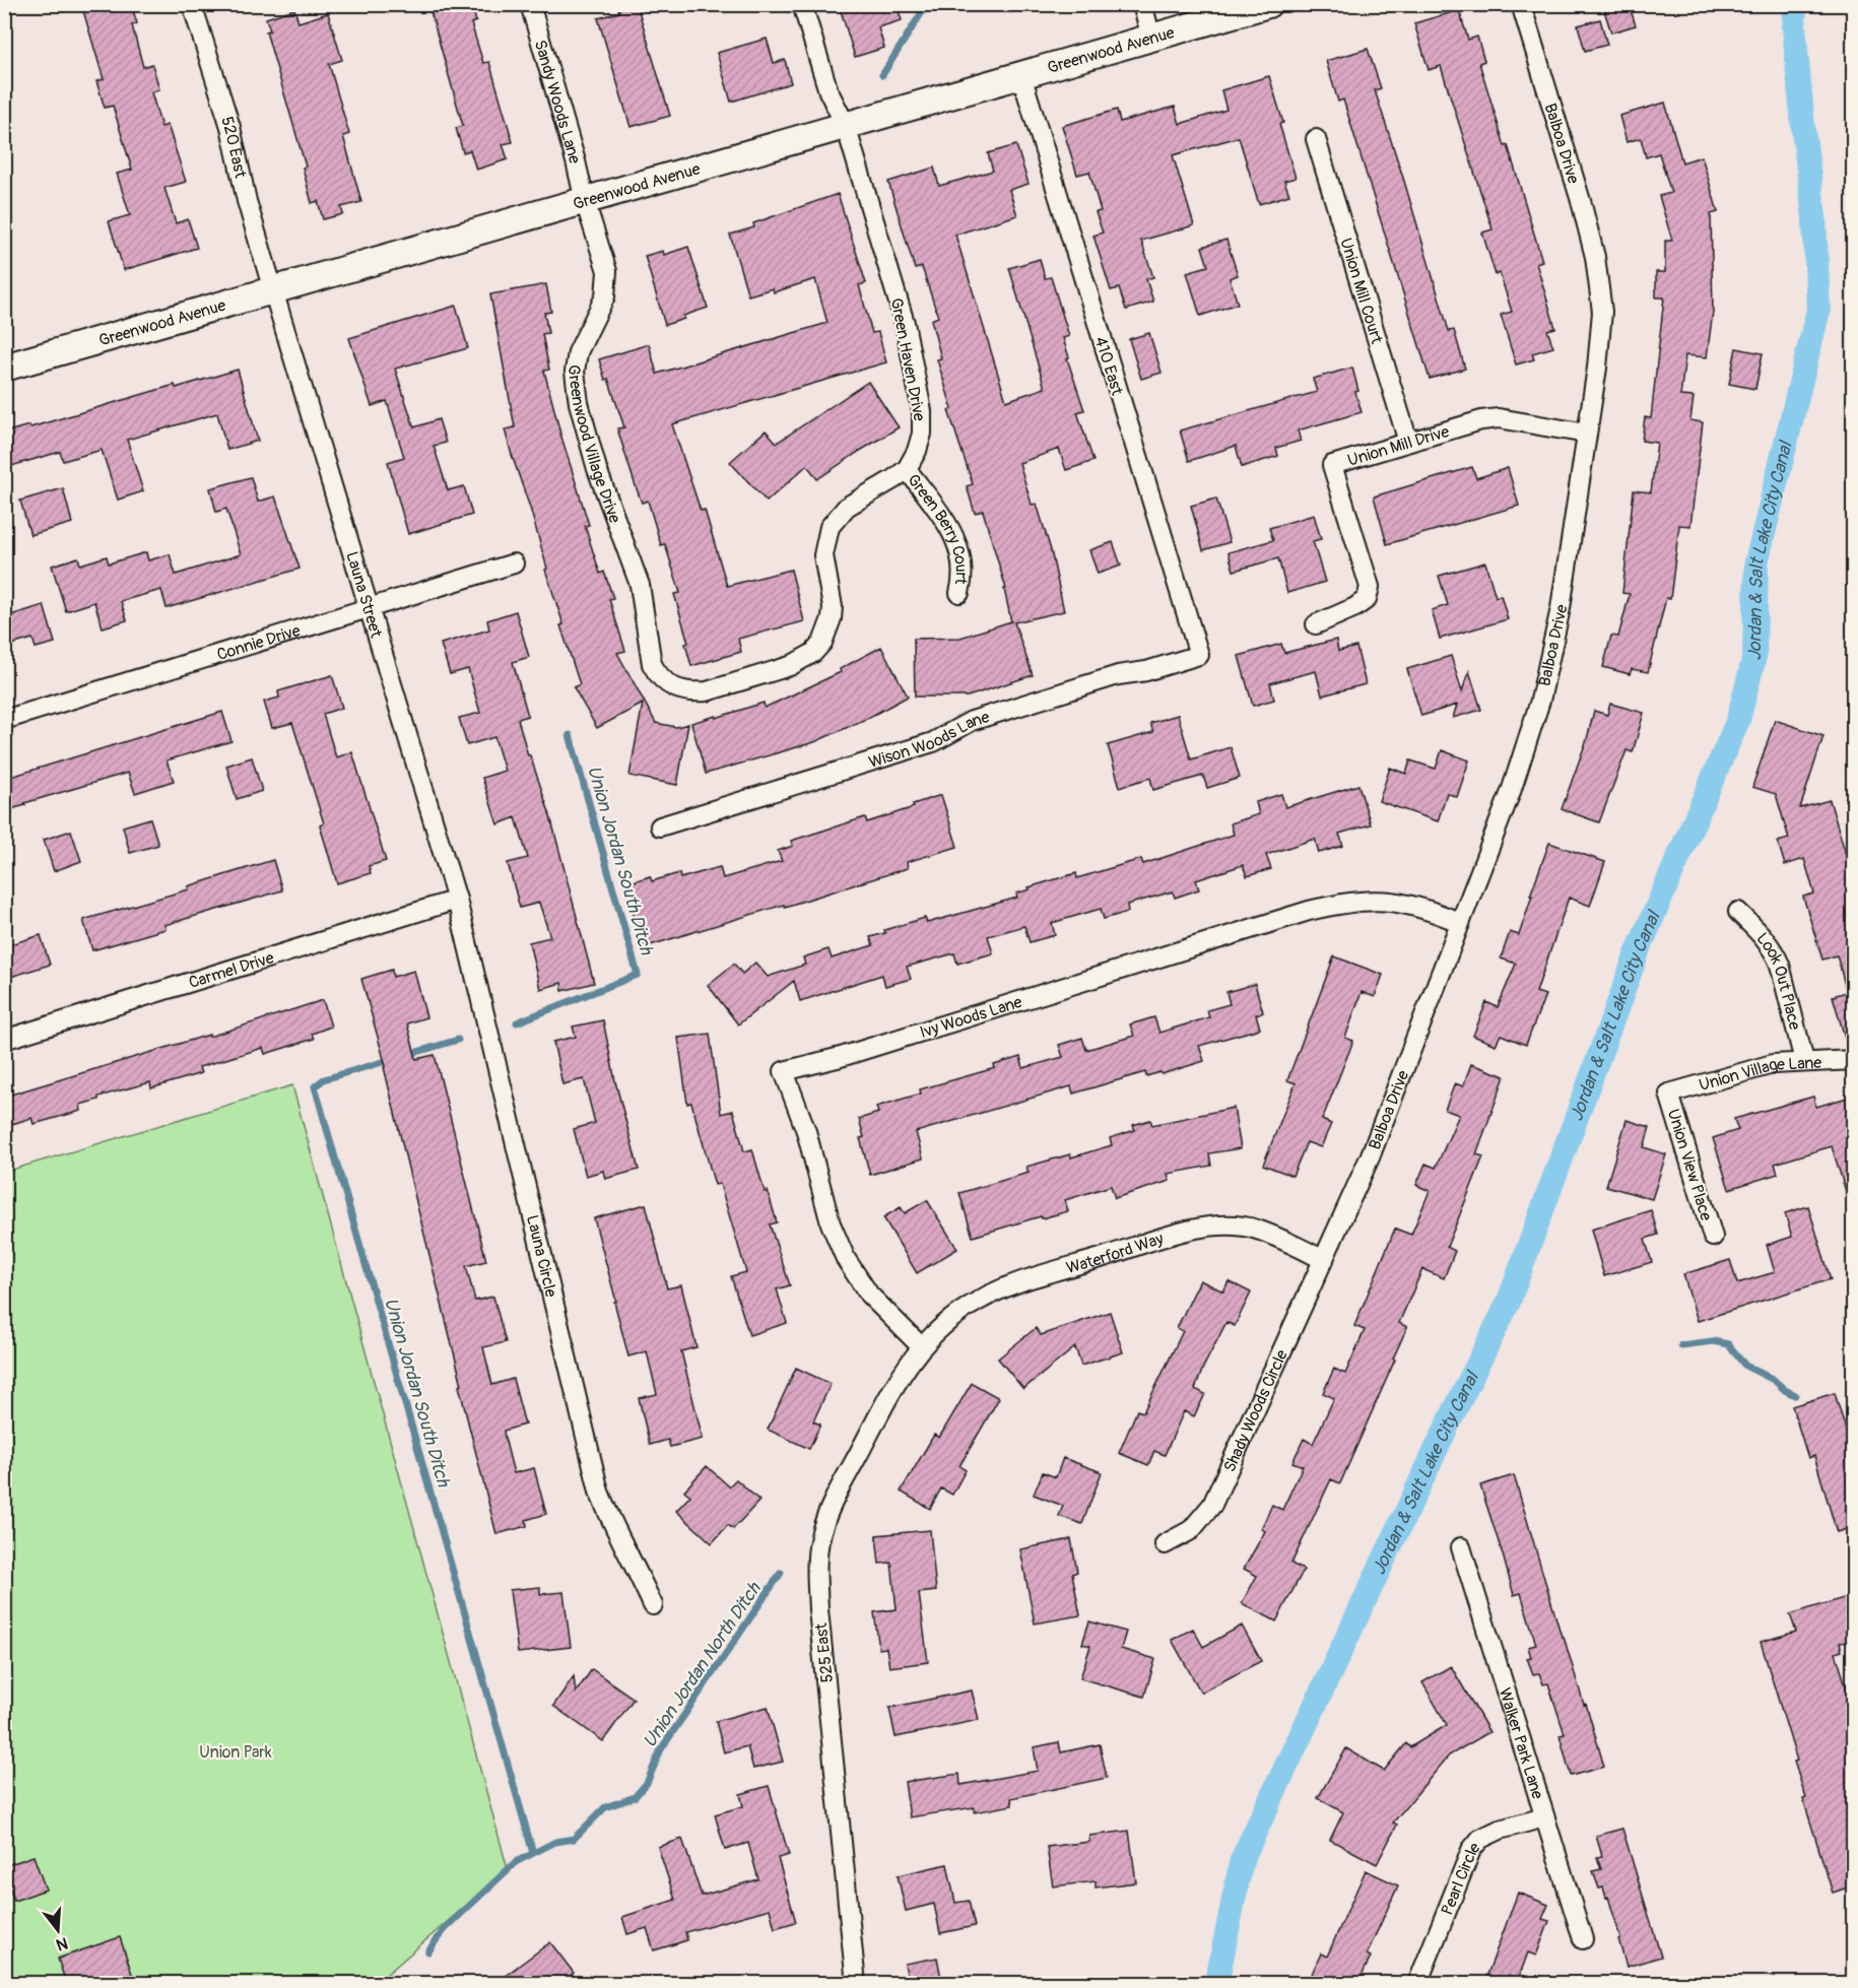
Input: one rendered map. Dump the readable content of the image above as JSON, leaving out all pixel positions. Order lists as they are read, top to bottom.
{
  "streets": {
    "street": [
      "Greenwood Avenue",
      "Sandy Woods Lane",
      "Balboa Drive",
      "520 East",
      "Union Mill Court",
      "Green Haven Drive",
      "410 East",
      "Greenwood Village Drive",
      "Union Mill Drive",
      "Green Berry Court",
      "Launa Street",
      "Connie Drive",
      "Wison Woods Lane",
      "Carmel Drive",
      "Look Out Place",
      "Ivy Woods Lane",
      "Union Village Lane",
      "Union View Place",
      "Waterford Way",
      "Launa Circle",
      "Shady Woods Circle",
      "525 East",
      "Walker Park Lane",
      "Pearl Circle"
    ]
  },
  "crossings": [
    ["Greenwood Avenue", "Sandy Woods Lane"],
    ["Greenwood Avenue", "520 East"],
    ["Greenwood Avenue", "Green Haven Drive"],
    ["Greenwood Avenue", "410 East"],
    ["Greenwood Avenue", "Greenwood Village Drive"],
    ["Greenwood Avenue", "Launa Street"],
    ["Sandy Woods Lane", "Greenwood Village Drive"],
    ["Balboa Drive", "Union Mill Drive"],
    ["Balboa Drive", "Ivy Woods Lane"],
    ["Balboa Drive", "Waterford Way"],
    ["Balboa Drive", "Shady Woods Circle"],
    ["520 East", "Launa Street"],
    ["Union Mill Court", "Union Mill Drive"],
    ["Green Haven Drive", "Greenwood Village Drive"],
    ["Green Haven Drive", "Green Berry Court"],
    ["410 East", "Wison Woods Lane"],
    ["Greenwood Village Drive", "Green Berry Court"],
    ["Launa Street", "Connie Drive"],
    ["Launa Street", "Carmel Drive"],
    ["Launa Street", "Launa Circle"],
    ["Carmel Drive", "Launa Circle"],
    ["Look Out Place", "Union Village Lane"],
    ["Ivy Woods Lane", "Waterford Way"],
    ["Ivy Woods Lane", "525 East"],
    ["Union Village Lane", "Union View Place"],
    ["Waterford Way", "Shady Woods Circle"],
    ["Waterford Way", "525 East"],
    ["Walker Park Lane", "Pearl Circle"]
  ],
  "water": ["Jordan & Salt Lake City Canal", "Union Jordan South Ditch", "Union Jordan North Ditch"],
  "parks": ["Union Park"],
  "north": "bottom"
}
